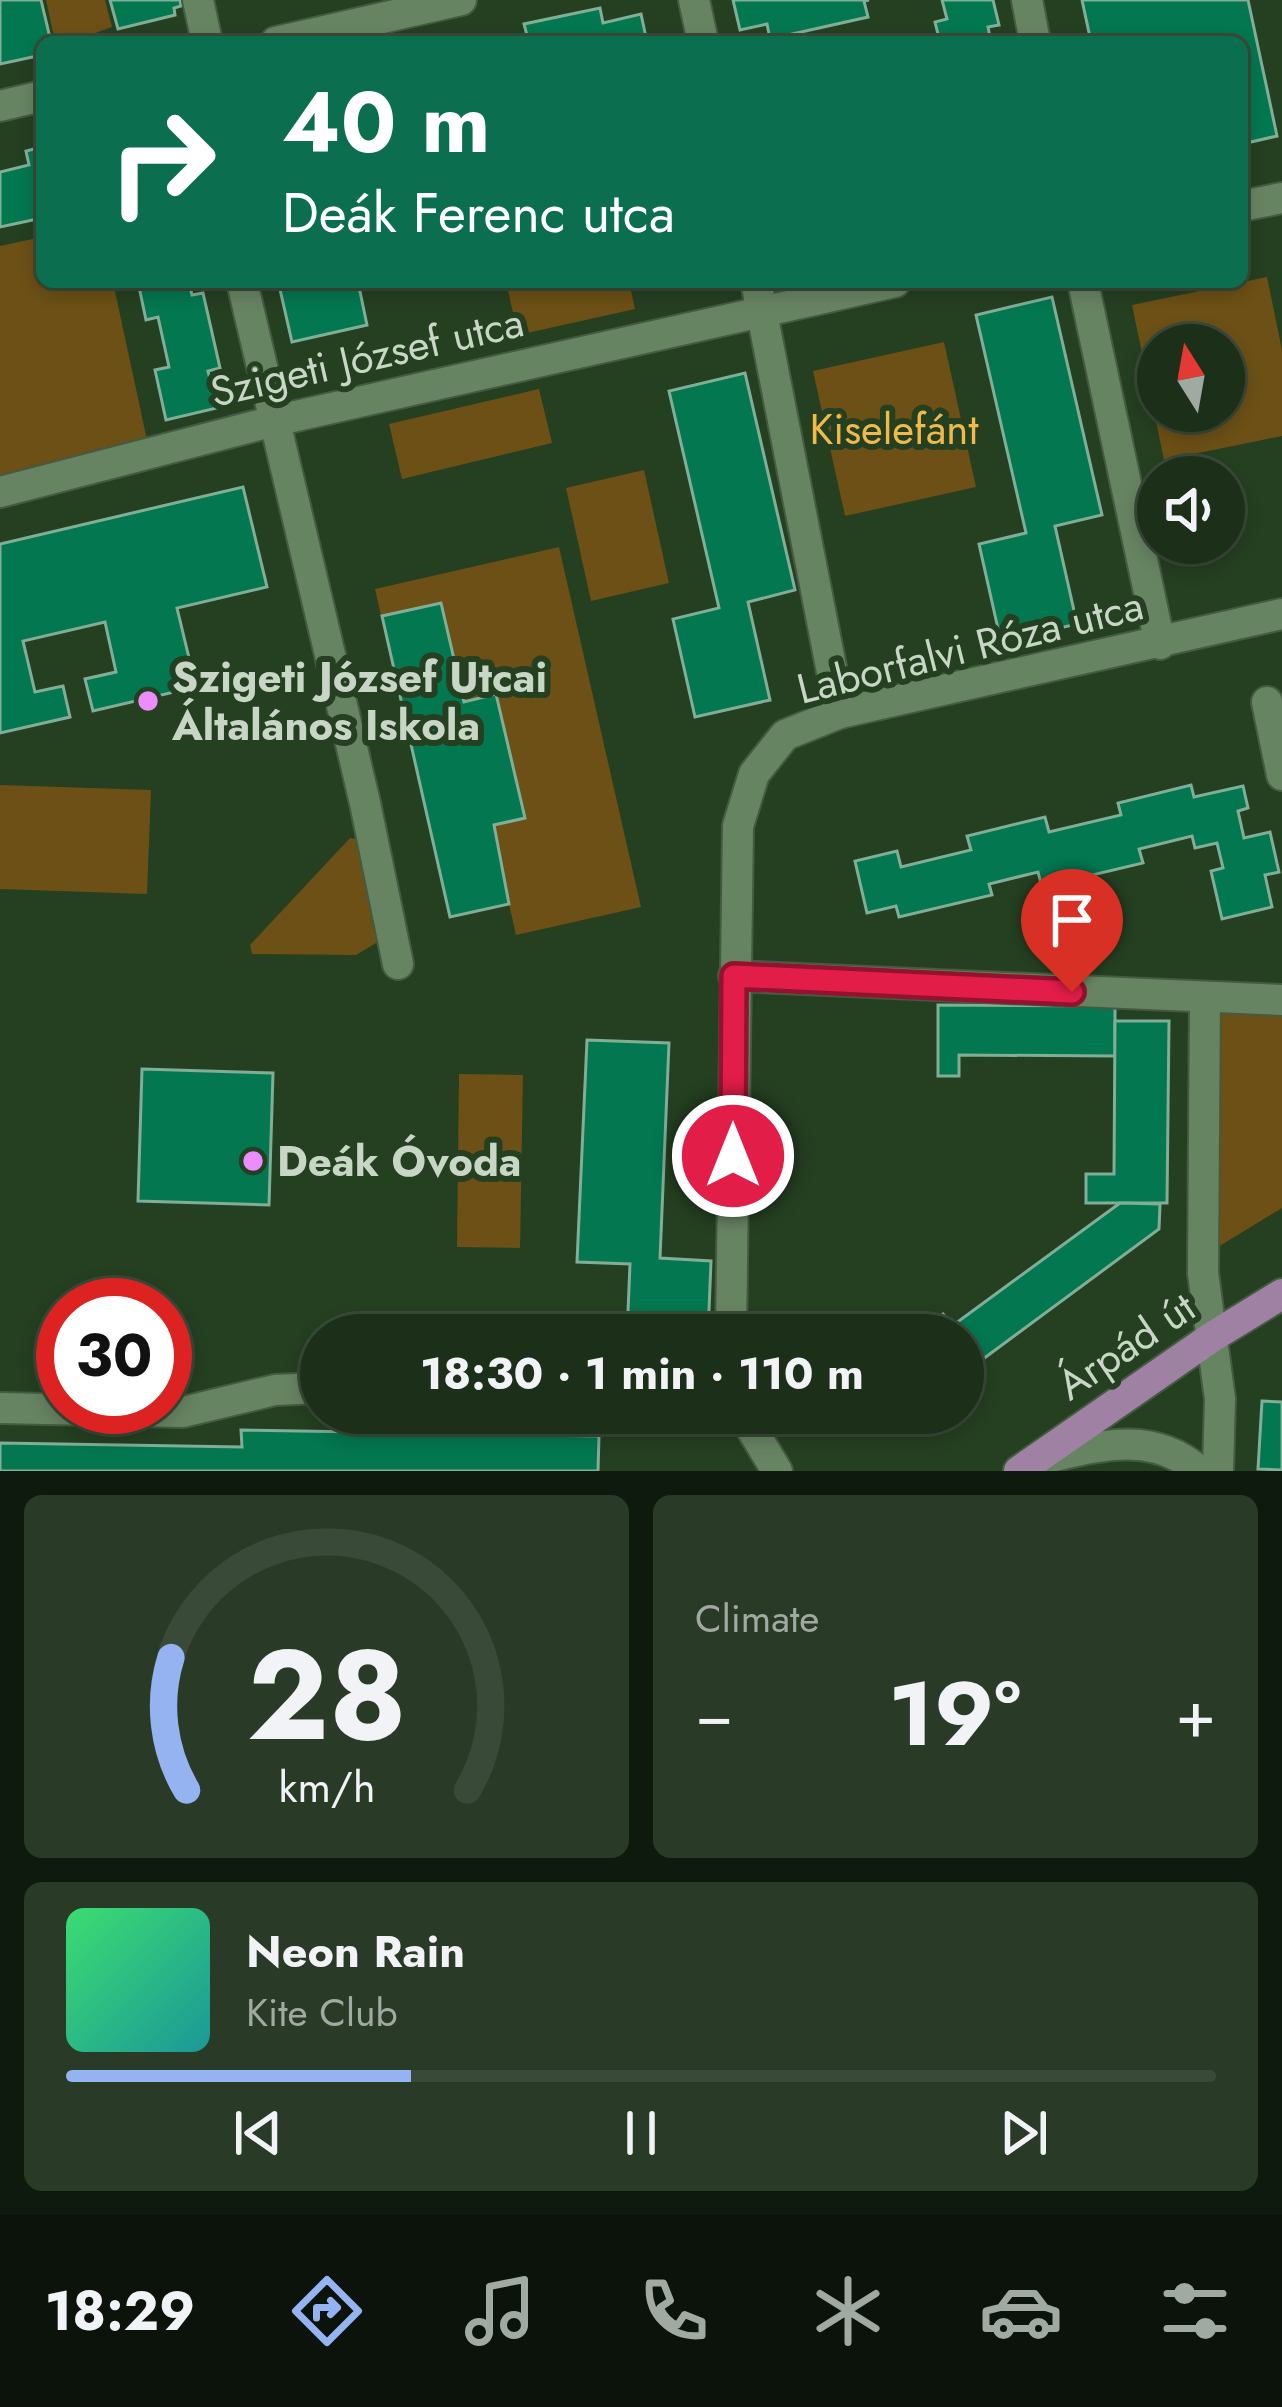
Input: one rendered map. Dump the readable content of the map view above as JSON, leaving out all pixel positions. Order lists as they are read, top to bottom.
{
  "streets": {
    "main road": ["Árpád út"],
    "street": ["Szigeti József utca", "Laborfalvi Róza utca"]
  },
  "parks": ["Kiselefánt"],
  "places": ["Szigeti József Utcai Általános Iskola", "Deák Óvoda"],
  "north": "top",
  "page": {
    "turn": ["40 m", "Deák Ferenc utca"],
    "limit": "30",
    "trip": "18:30 · 1 min · 110 m",
    "tile": "Climate",
    "heat": ["−", "19°", "+"],
    "song": ["Neon Rain", "Kite Club"],
    "tabs": "18:29",
    "gauge": ["28", "km/h"]
  }
}
